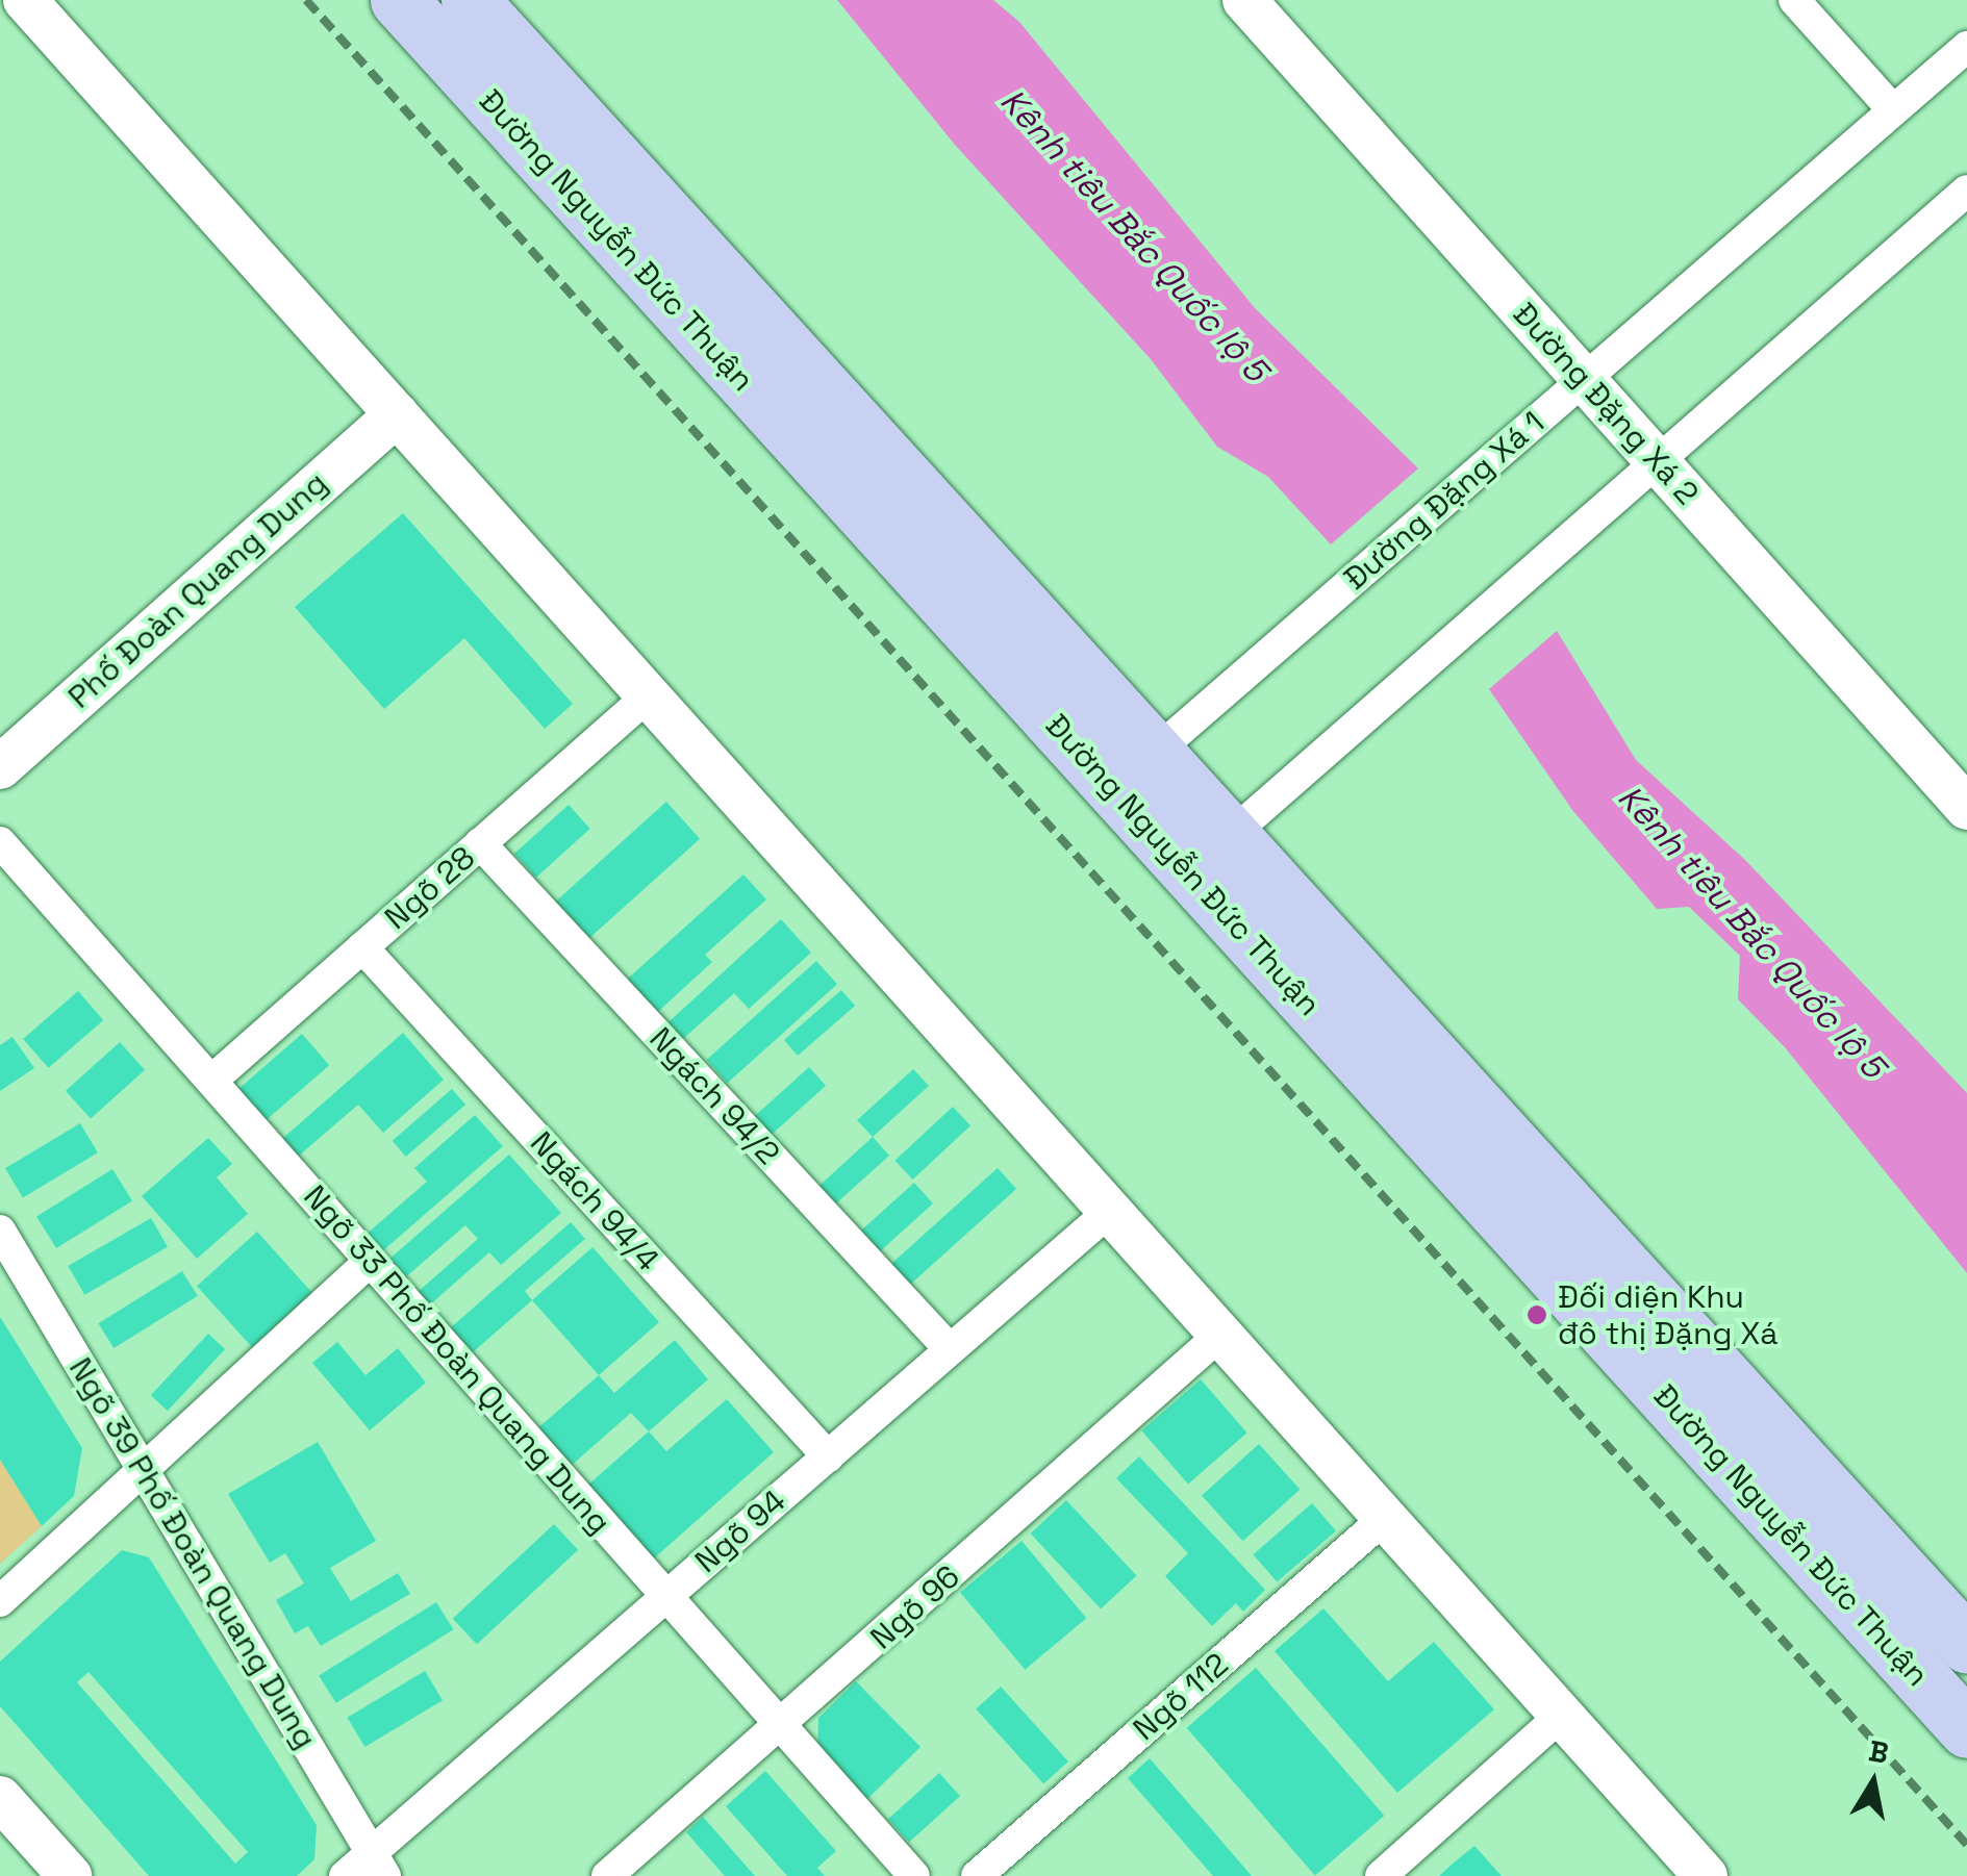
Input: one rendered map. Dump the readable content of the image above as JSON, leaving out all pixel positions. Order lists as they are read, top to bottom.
{
  "streets": {
    "highway": ["Đường Nguyễn Đức Thuận"],
    "street": [
      "Đường Đặng Xá 2",
      "Đường Đặng Xá 1",
      "Phố Đoàn Quang Dung",
      "Ngõ 28",
      "Ngách 94/2",
      "Ngách 94/4",
      "Ngõ 33 Phố Đoàn Quang Dung",
      "Ngõ 94",
      "Ngõ 39 Phố Đoàn Quang Dung",
      "Ngõ 96",
      "Ngõ 112"
    ]
  },
  "crossings": [
    ["Đường Nguyễn Đức Thuận", "Đường Đặng Xá 1"],
    ["Đường Đặng Xá 2", "Đường Đặng Xá 1"],
    ["Ngõ 28", "Ngách 94/2"],
    ["Ngõ 28", "Ngách 94/4"],
    ["Ngõ 28", "Ngõ 33 Phố Đoàn Quang Dung"],
    ["Ngách 94/2", "Ngõ 94"],
    ["Ngách 94/4", "Ngõ 94"],
    ["Ngõ 33 Phố Đoàn Quang Dung", "Ngõ 94"],
    ["Ngõ 33 Phố Đoàn Quang Dung", "Ngõ 96"],
    ["Ngõ 94", "Ngõ 39 Phố Đoàn Quang Dung"]
  ],
  "water": ["Kênh tiêu Bắc Quốc lộ 5"],
  "places": ["Đối diện Khu đô thị Đặng Xá"],
  "north": "top"
}
